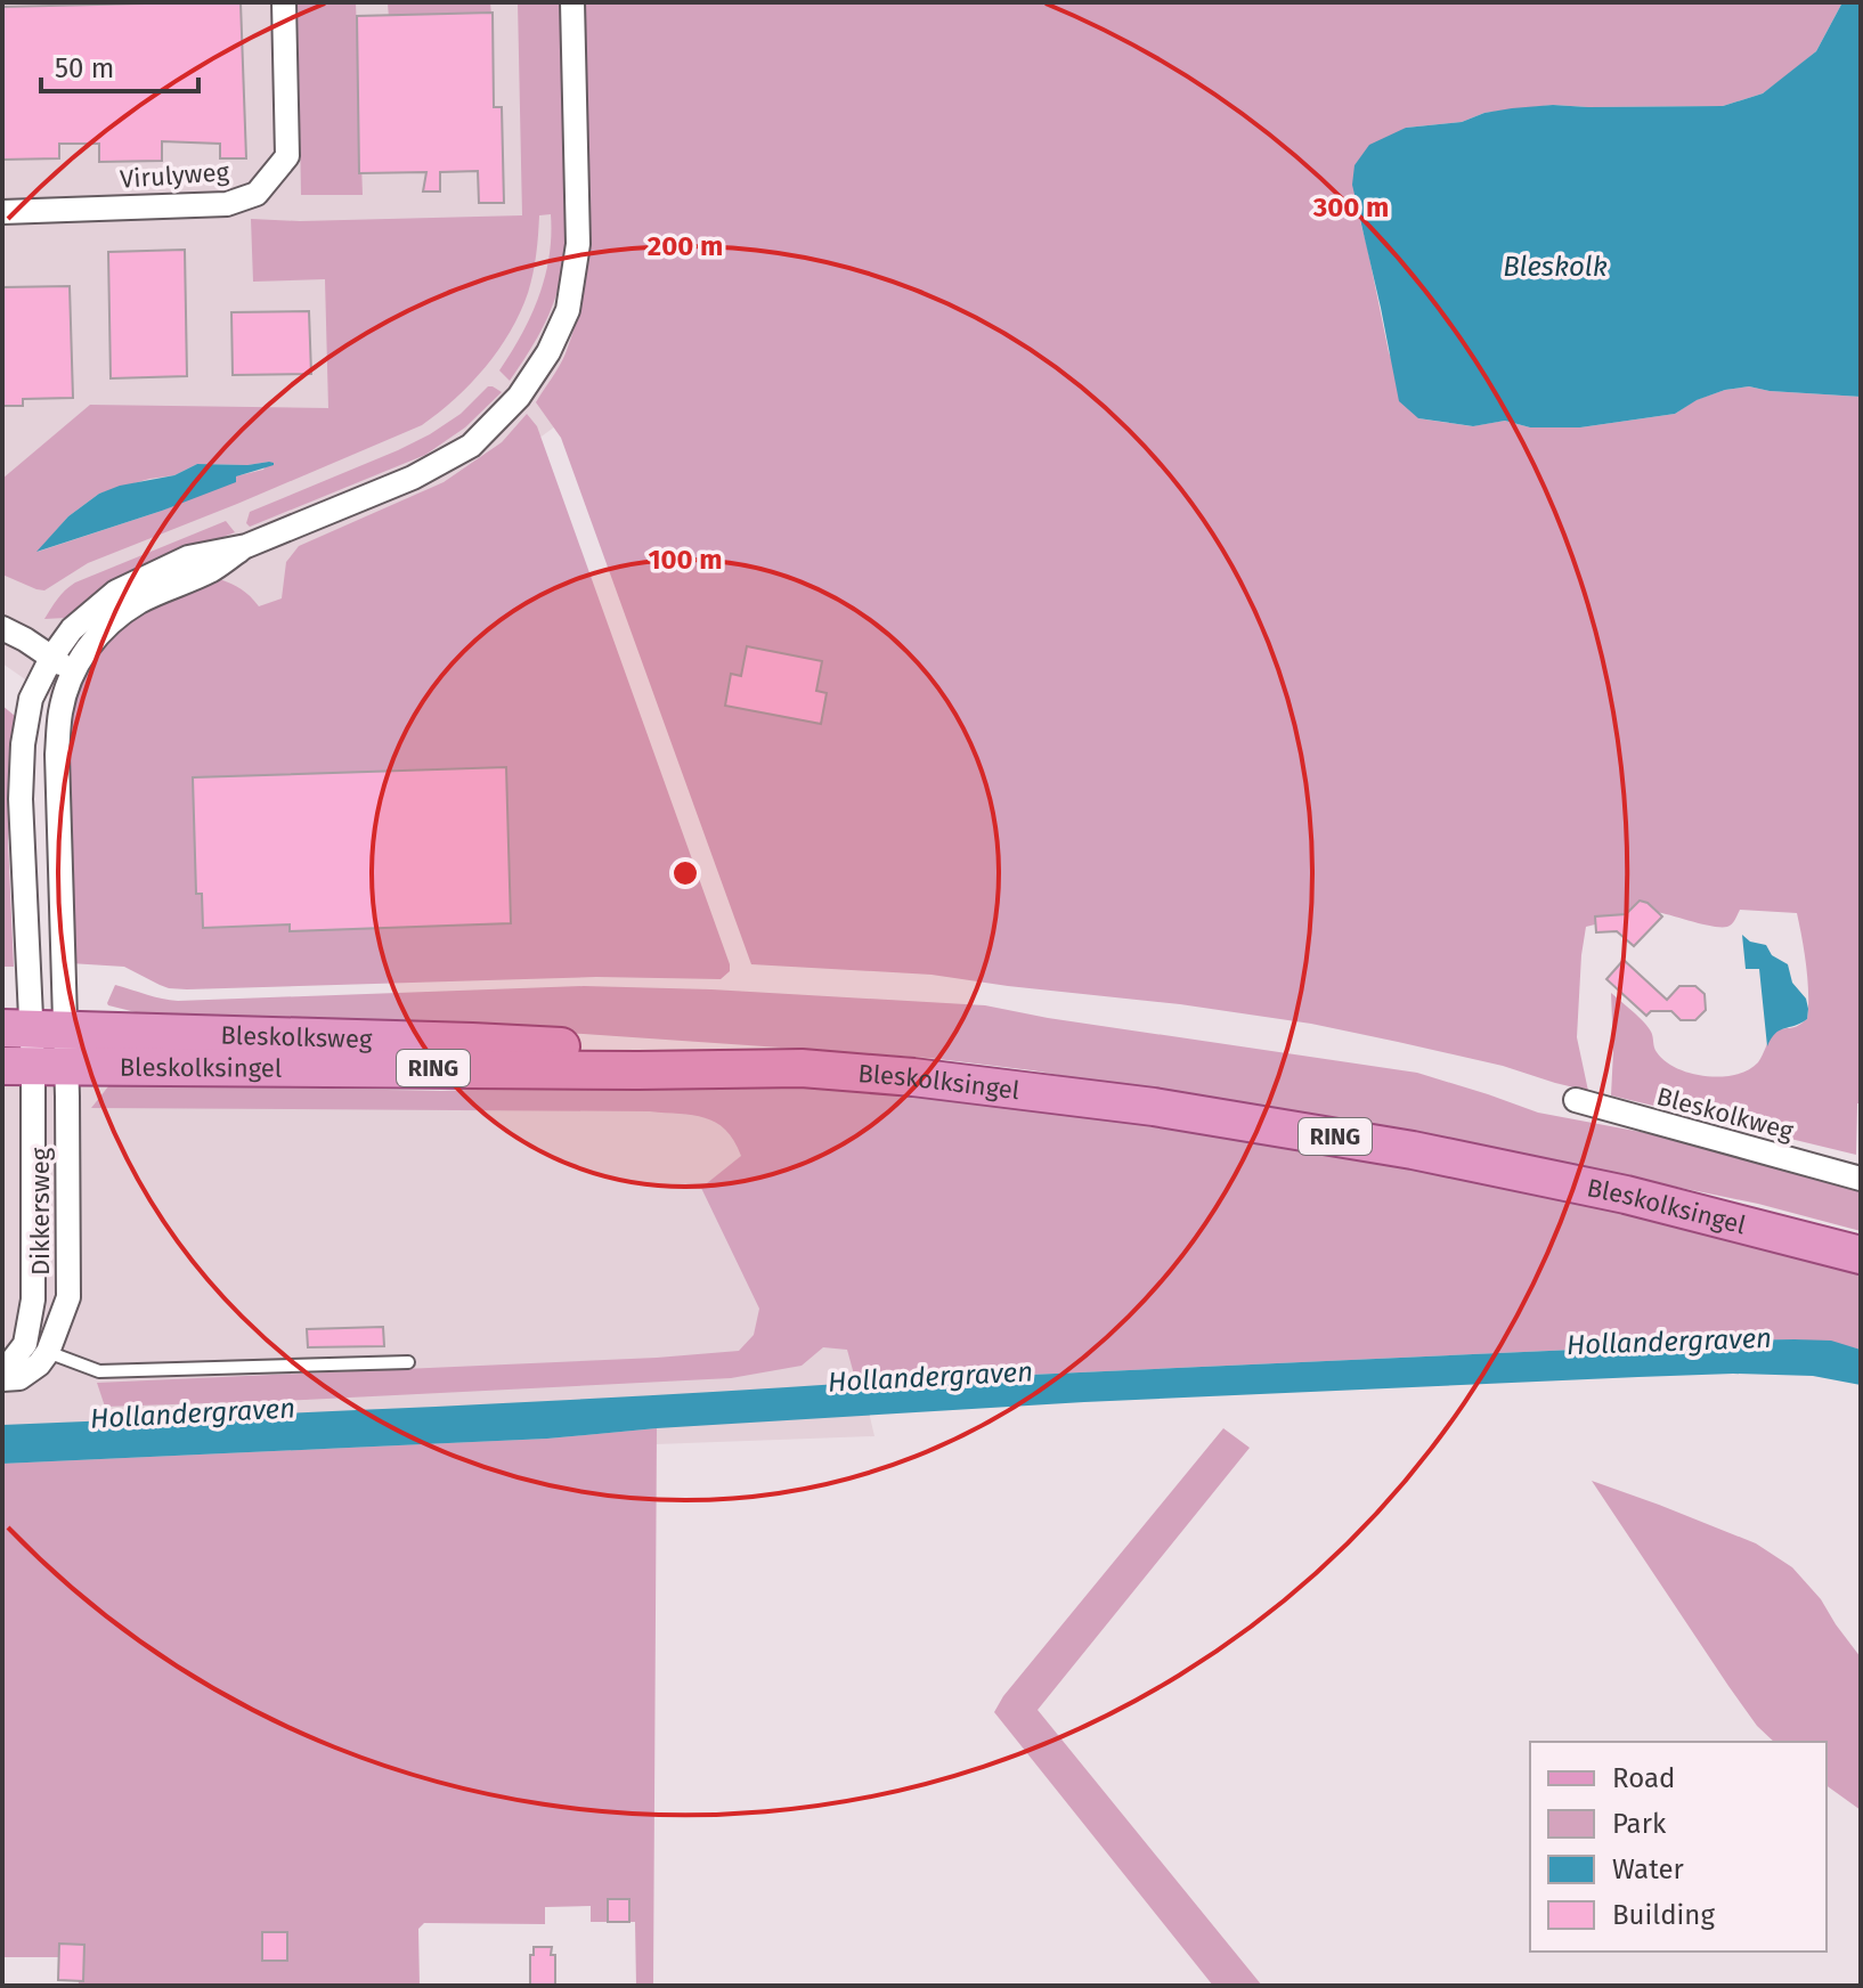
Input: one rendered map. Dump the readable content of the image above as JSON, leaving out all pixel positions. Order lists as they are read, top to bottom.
{
  "streets": {
    "main road": ["Bleskolksingel", "RING"],
    "street": ["Virulyweg", "Bleskolkweg", "Dikkersweg"]
  },
  "crossings": [
    ["Bleskolksingel", "Dikkersweg"]
  ],
  "water": ["Bleskolk", "Hollandergraven"],
  "legend": [
    "Road",
    "Park",
    "Water",
    "Building"
  ],
  "scale_bar": "50 m",
  "rings": ["300 m", "200 m", "100 m"]
}
